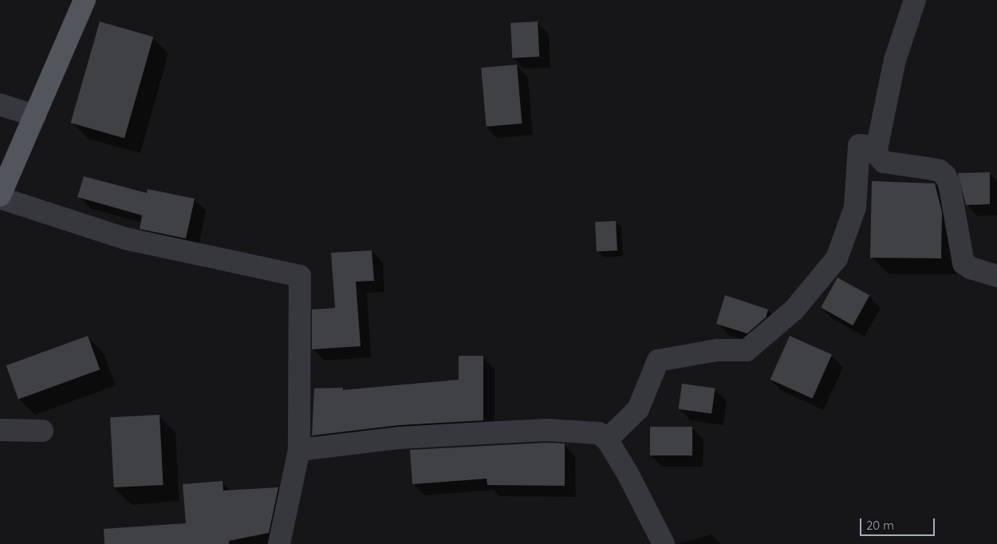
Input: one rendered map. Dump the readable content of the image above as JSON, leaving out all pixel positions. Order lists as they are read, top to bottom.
{
  "scale_bar": "20 m"
}
